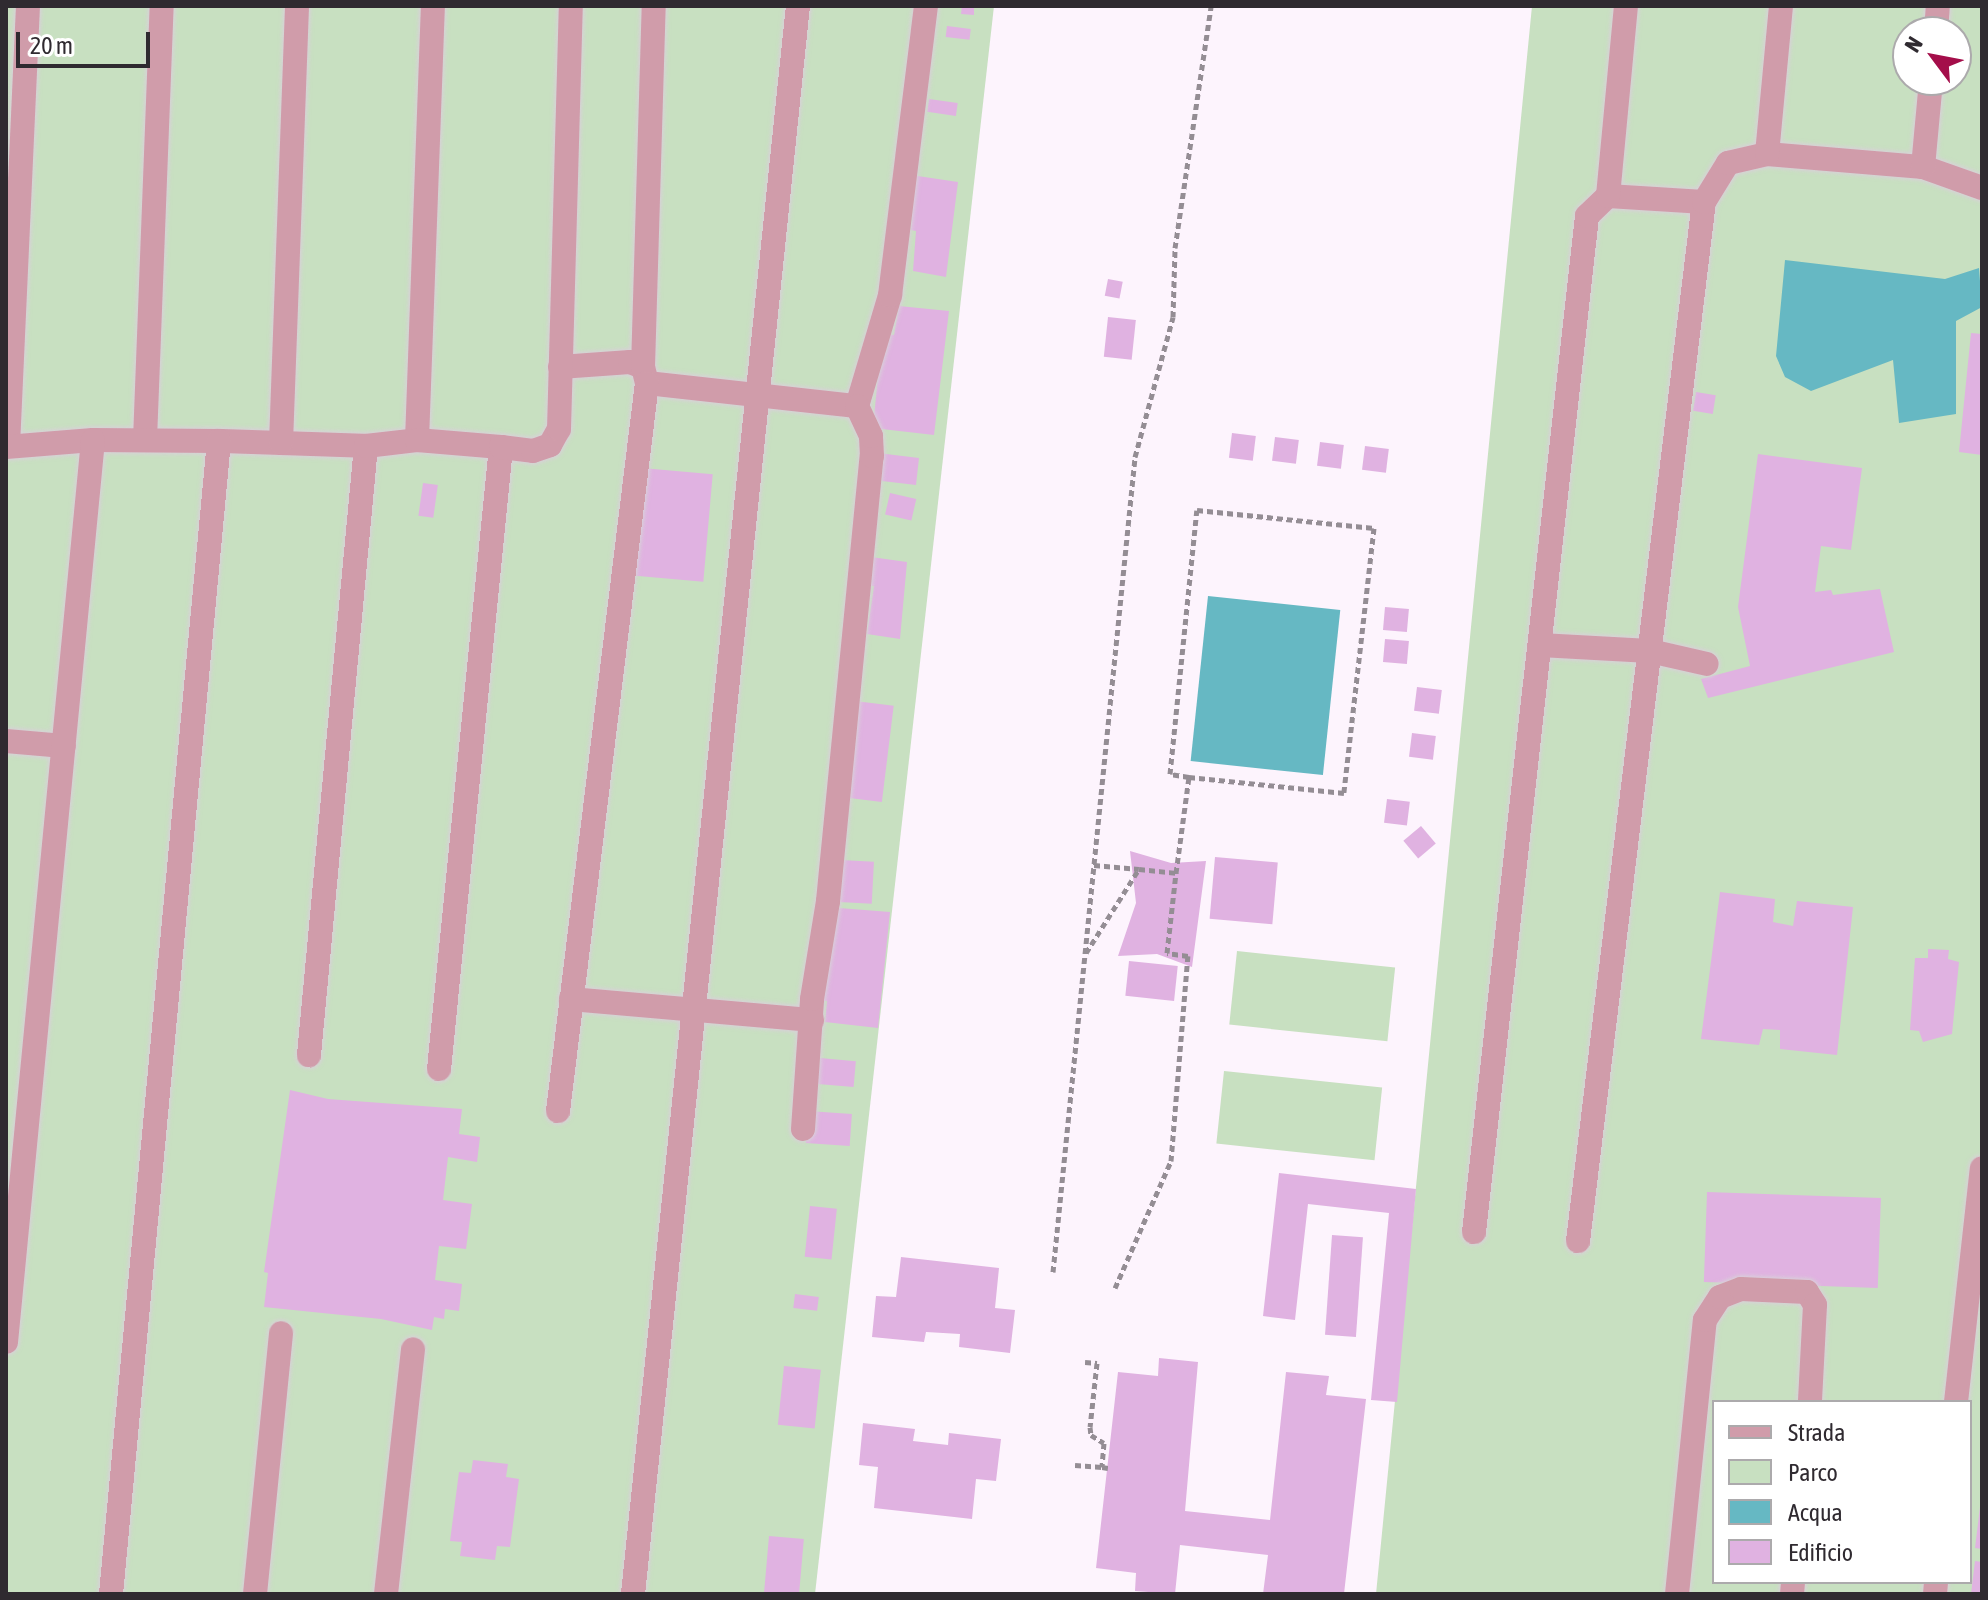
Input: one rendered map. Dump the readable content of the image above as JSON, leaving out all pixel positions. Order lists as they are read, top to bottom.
{
  "legend": [
    "Strada",
    "Parco",
    "Acqua",
    "Edificio"
  ],
  "scale_bar": "20 m",
  "north": "top left"
}
